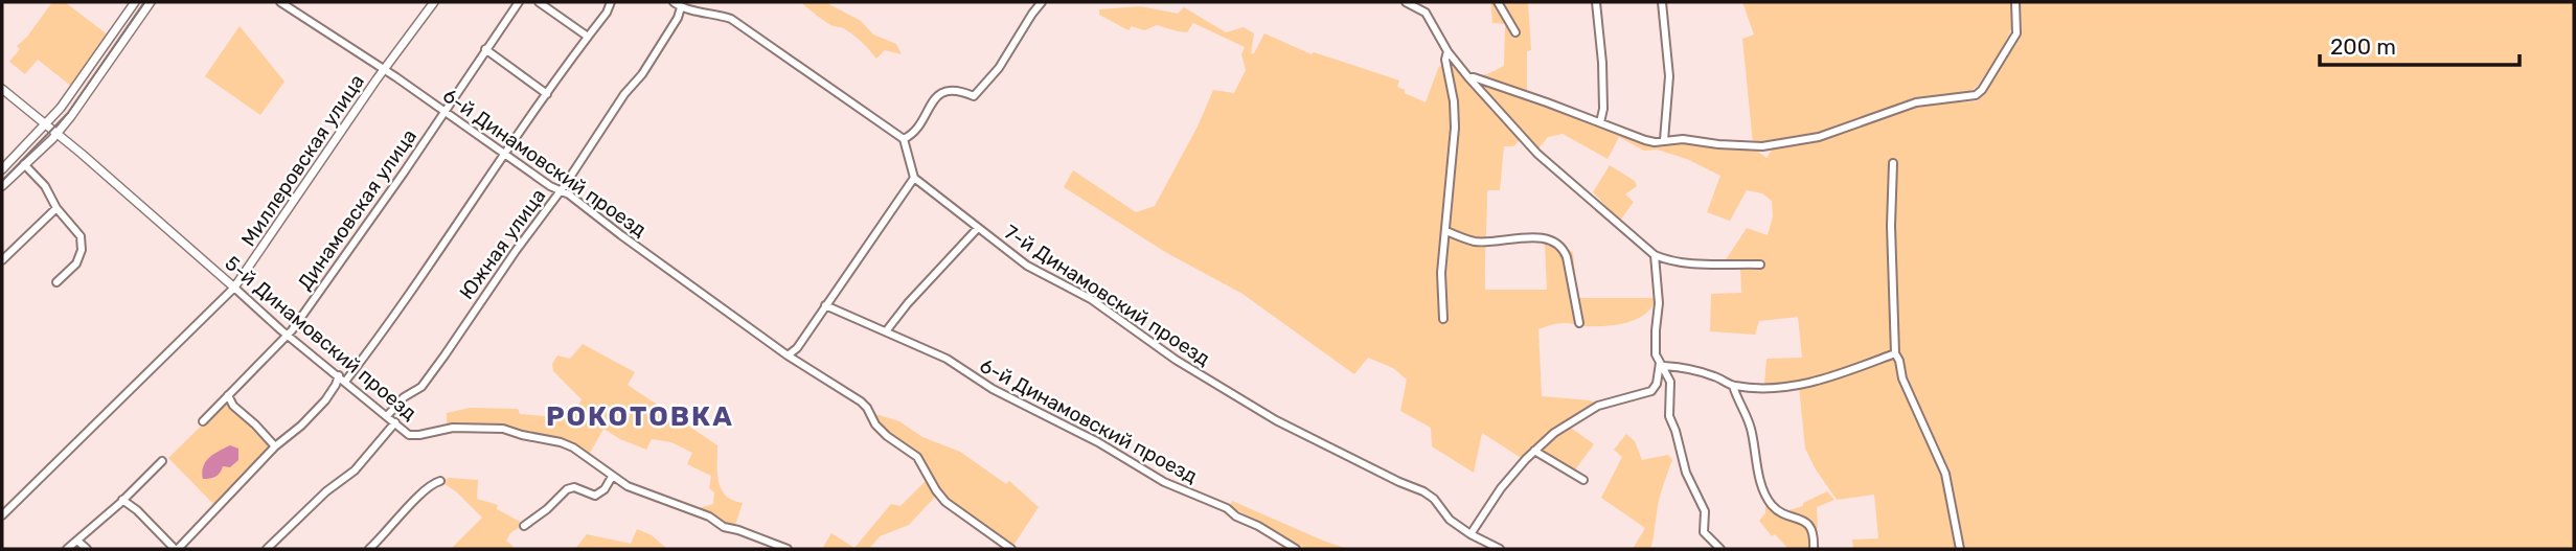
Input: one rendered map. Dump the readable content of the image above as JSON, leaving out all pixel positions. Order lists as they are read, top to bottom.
{
  "streets": {
    "street": [
      "Миллеровская улица",
      "6-й Динамовский проезд",
      "Динамовская улица",
      "Южная улица",
      "7-й Динамовский проезд",
      "5-й Динамовский проезд"
    ]
  },
  "crossings": [
    ["Миллеровская улица", "6-й Динамовский проезд"],
    ["Миллеровская улица", "5-й Динамовский проезд"],
    ["6-й Динамовский проезд", "Динамовская улица"],
    ["6-й Динамовский проезд", "Южная улица"],
    ["Динамовская улица", "5-й Динамовский проезд"],
    ["Южная улица", "5-й Динамовский проезд"]
  ],
  "districts": ["РОКОТОВКА"],
  "scale_bar": "200 m"
}
